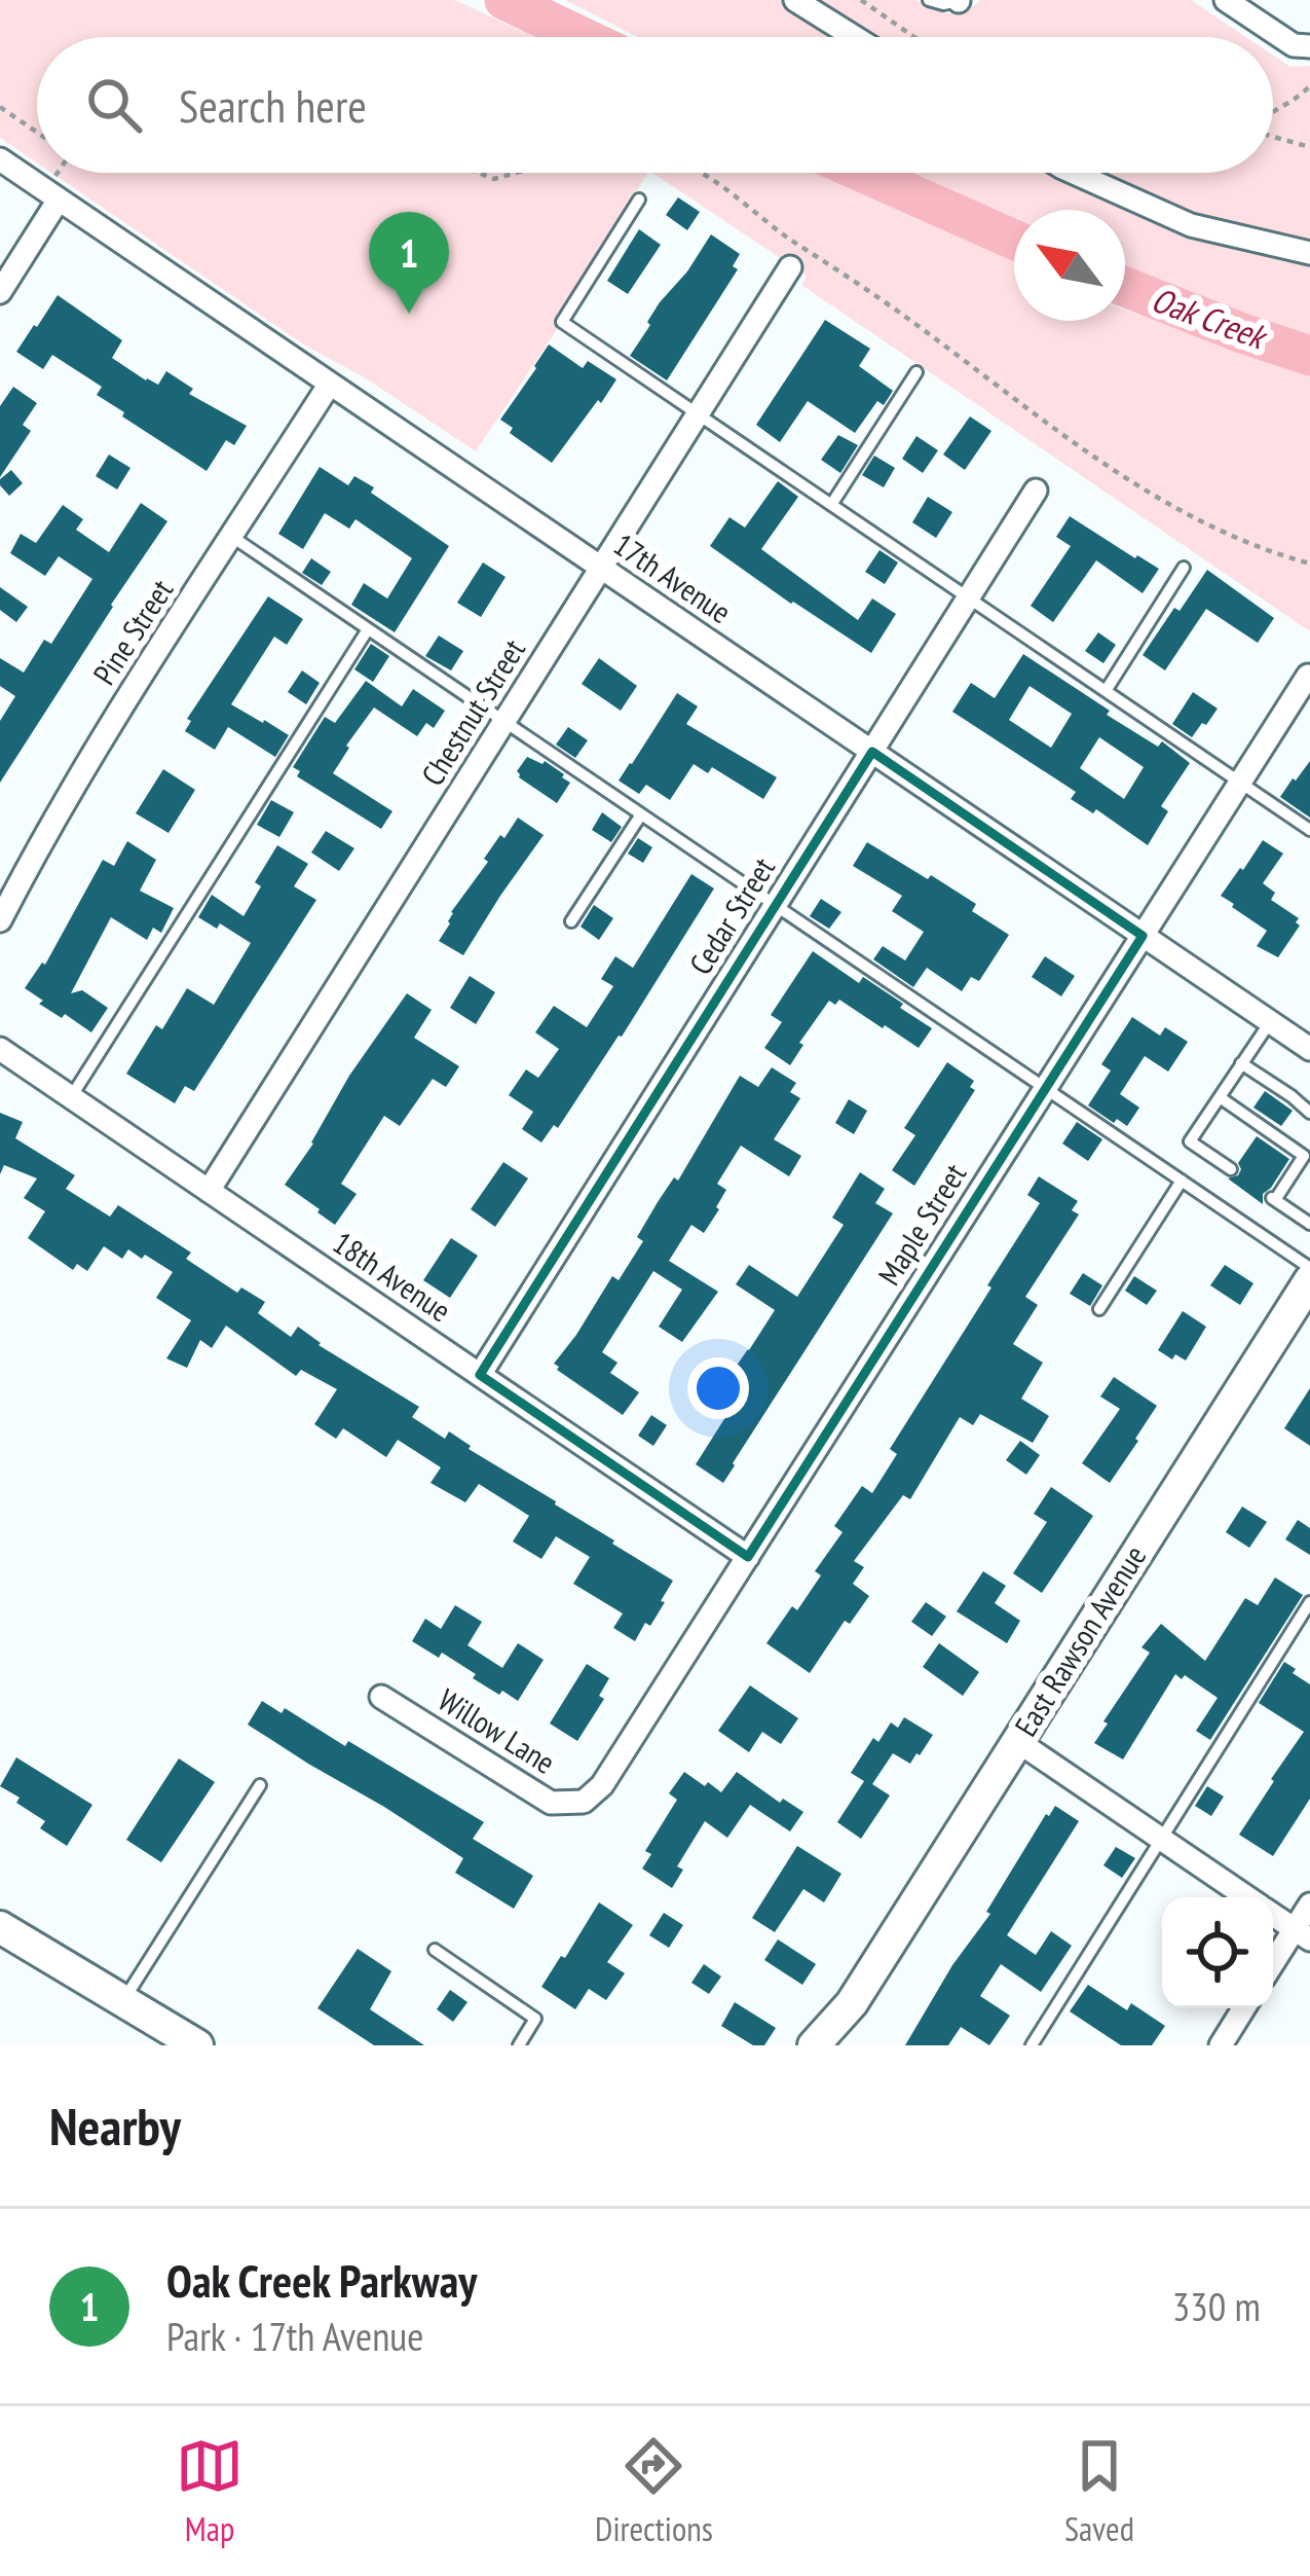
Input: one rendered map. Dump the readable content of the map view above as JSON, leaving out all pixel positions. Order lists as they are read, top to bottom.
{
  "streets": {
    "main road": ["East Rawson Avenue"],
    "street": [
      "17th Avenue",
      "Pine Street",
      "Chestnut Street",
      "Cedar Street",
      "Maple Street",
      "18th Avenue",
      "Willow Lane"
    ]
  },
  "crossings": [
    ["17th Avenue", "Pine Street"],
    ["17th Avenue", "Chestnut Street"],
    ["17th Avenue", "Cedar Street"],
    ["17th Avenue", "Maple Street"],
    ["Chestnut Street", "18th Avenue"],
    ["Cedar Street", "18th Avenue"],
    ["Maple Street", "18th Avenue"],
    ["Maple Street", "Willow Lane"]
  ],
  "water": ["Oak Creek"],
  "north": "top left",
  "page": {
    "search": "Search here",
    "pins": "1",
    "heading": "Nearby",
    "list": [
      {
        "mark": "1",
        "name": "Oak Creek Parkway",
        "note": "Park · 17th Avenue",
        "value": "330 m"
      }
    ],
    "nav": ["Map", "Directions", "Saved"]
  }
}
